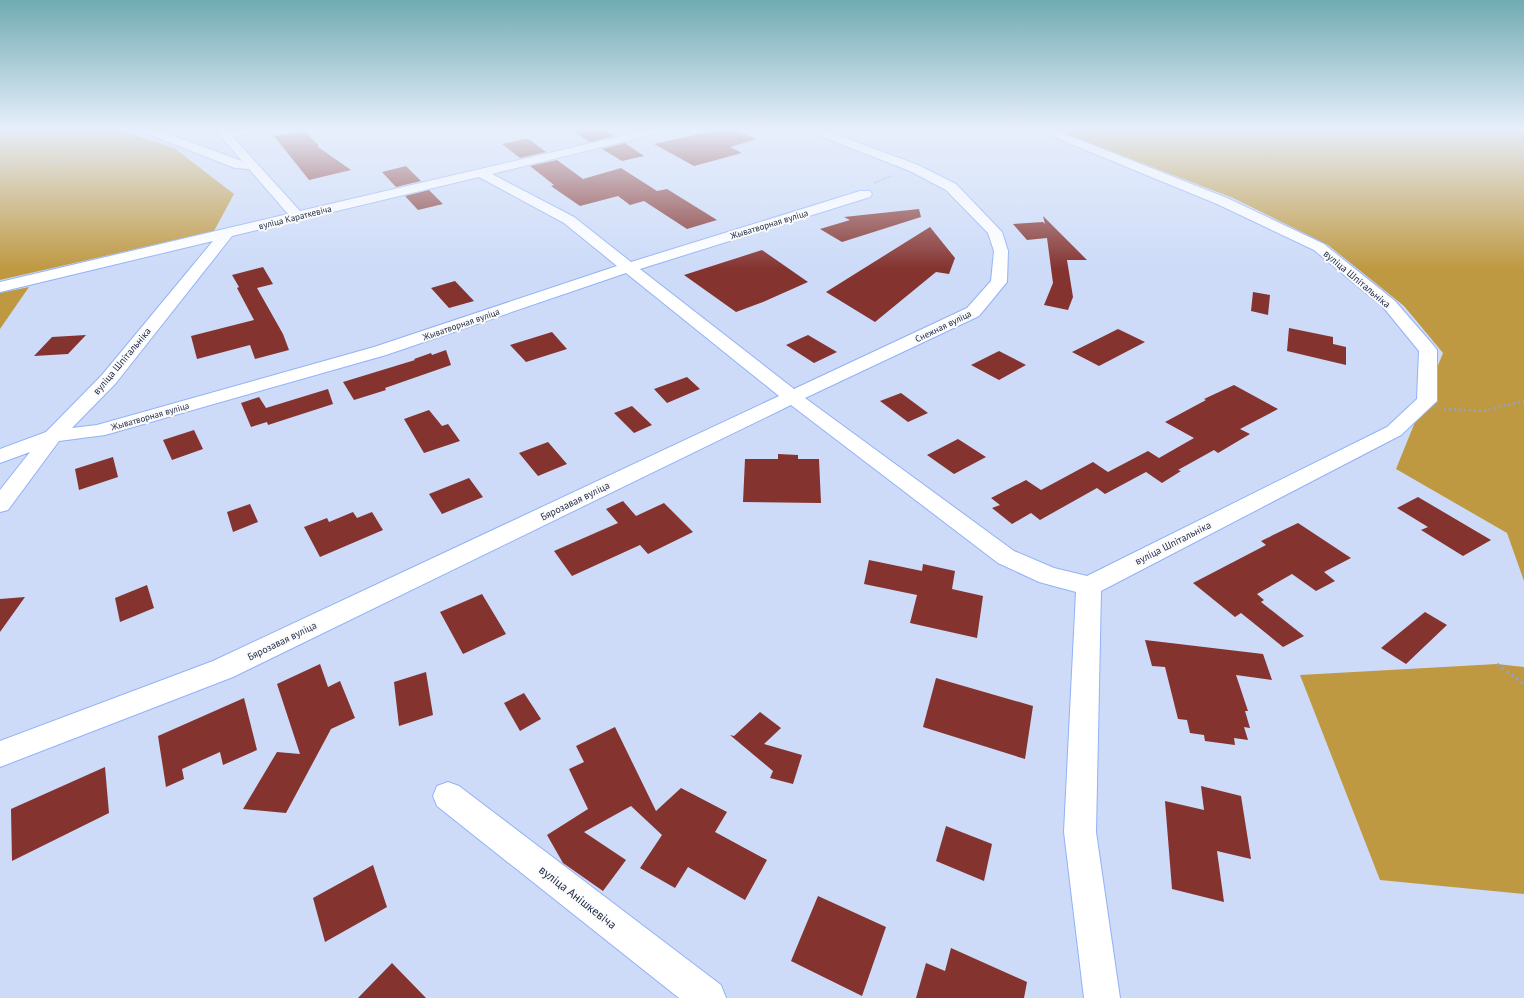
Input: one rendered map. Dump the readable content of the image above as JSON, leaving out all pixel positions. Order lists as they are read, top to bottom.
{
  "streets": {
    "street": [
      "вуліца Караткевіча",
      "Жыватворная вуліца",
      "вуліца Шпітальніка",
      "Снежная вуліца",
      "Бярозавая вуліца",
      "вуліца Анішкевіча"
    ]
  },
  "crossings": [
    ["вуліца Караткевіча", "вуліца Шпітальніка"],
    ["Жыватворная вуліца", "вуліца Шпітальніка"],
    ["Снежная вуліца", "Бярозавая вуліца"]
  ]
}
